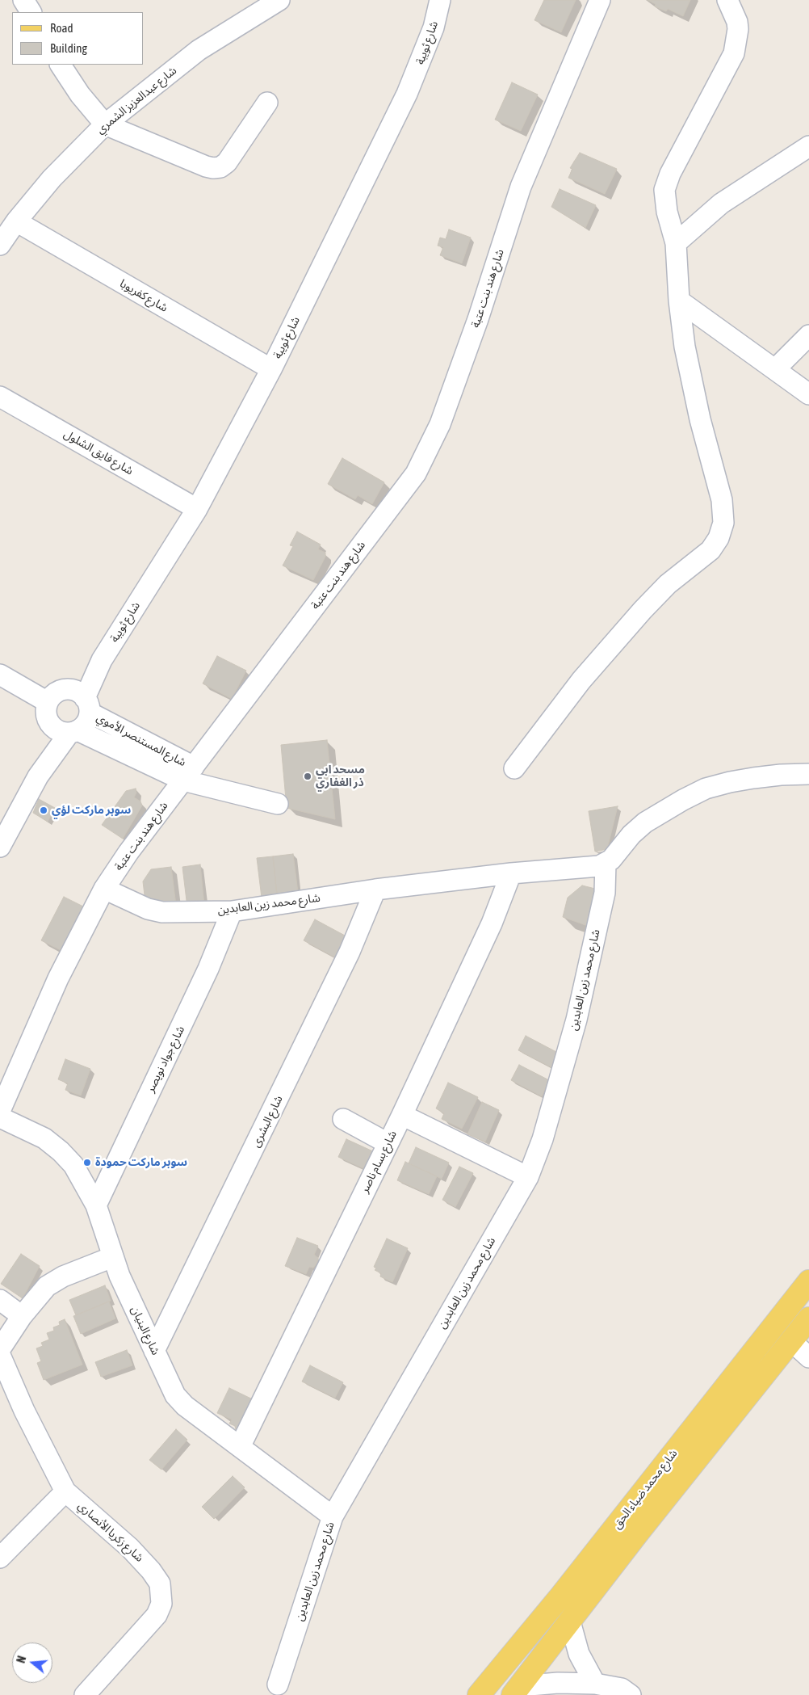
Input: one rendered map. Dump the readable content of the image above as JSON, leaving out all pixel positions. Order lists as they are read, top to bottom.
{
  "streets": {
    "main road": ["شارع محمد ضياء الحق"],
    "street": [
      "شارع ثويبة",
      "شارع عبدالعزيز الشمري",
      "شارع هند بنت عتبة",
      "شارع كفريوبا",
      "شارع فايق الشلول",
      "شارع المستنصر الأموي",
      "شارع محمد زين العابدين",
      "شارع جواد نويصر",
      "شارع البشرى",
      "شارع بسام ناصر",
      "شارع البنيان",
      "شارع زكريا الأنصاري"
    ]
  },
  "crossings": [
    ["شارع ثويبة", "شارع كفريوبا"],
    ["شارع ثويبة", "شارع فايق الشلول"],
    ["شارع ثويبة", "شارع المستنصر الأموي"],
    ["شارع عبدالعزيز الشمري", "شارع كفريوبا"],
    ["شارع هند بنت عتبة", "شارع المستنصر الأموي"],
    ["شارع هند بنت عتبة", "شارع محمد زين العابدين"],
    ["شارع محمد زين العابدين", "شارع جواد نويصر"],
    ["شارع محمد زين العابدين", "شارع البشرى"],
    ["شارع محمد زين العابدين", "شارع بسام ناصر"],
    ["شارع محمد زين العابدين", "شارع البنيان"],
    ["شارع جواد نويصر", "شارع البنيان"],
    ["شارع البشرى", "شارع البنيان"],
    ["شارع بسام ناصر", "شارع البنيان"]
  ],
  "places": ["مسحد ابي ذر الغفاري", "سوبر ماركت لؤي", "سوبر ماركت حمودة"],
  "legend": ["Road", "Building"],
  "north": "left"
}
